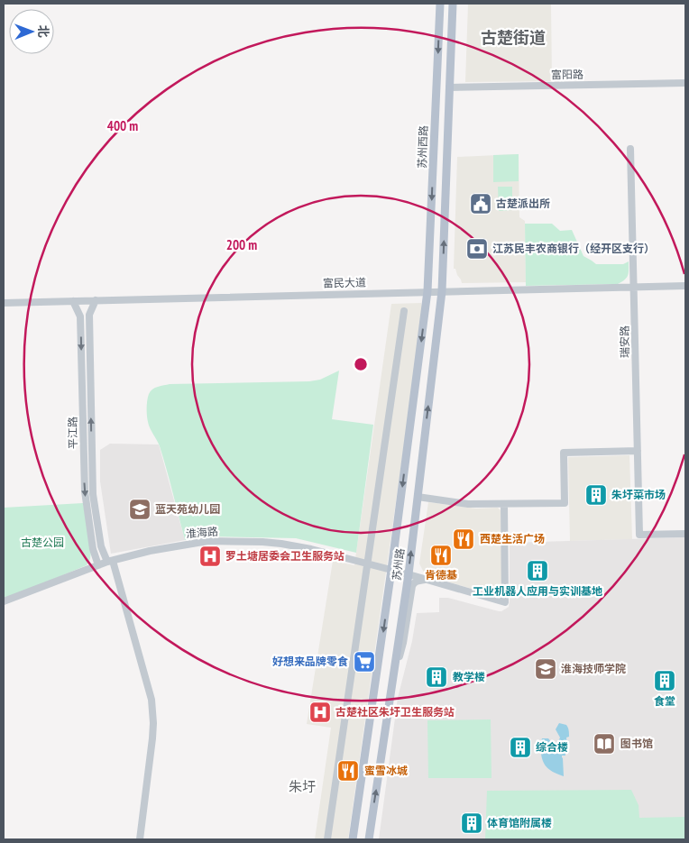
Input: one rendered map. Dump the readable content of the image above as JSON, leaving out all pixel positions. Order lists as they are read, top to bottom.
{
  "streets": {
    "main road": ["苏州西路", "苏州路"],
    "street": [
      "富阳路",
      "富民大道",
      "瑞安路",
      "平江路",
      "淮海路"
    ]
  },
  "crossings": [
    ["苏州西路", "富民大道"],
    ["苏州西路", "苏州路"],
    ["富民大道", "瑞安路"],
    ["富民大道", "平江路"],
    ["富民大道", "苏州路"],
    ["平江路", "淮海路"],
    ["淮海路", "苏州路"]
  ],
  "districts": ["古楚街道", "朱圩"],
  "parks": ["古楚公园"],
  "places": {
    "public building": ["古楚派出所"],
    "bank": ["江苏民丰农商银行（经开区支行）"],
    "building": [
      "朱圩菜市场",
      "工业机器人应用与实训基地",
      "教学楼",
      "食堂",
      "综合楼",
      "体育馆附属楼"
    ],
    "school or university": ["蓝天苑幼儿园", "淮海技师学院"],
    "restaurant": ["西楚生活广场", "肯德基", "蜜雪冰城"],
    "hospital": ["罗土塘居委会卫生服务站", "古楚社区朱圩卫生服务站"],
    "supermarket": ["好想来品牌零食"],
    "library": ["图书馆"]
  },
  "north": "right",
  "rings": ["400 m", "200 m"]
}
